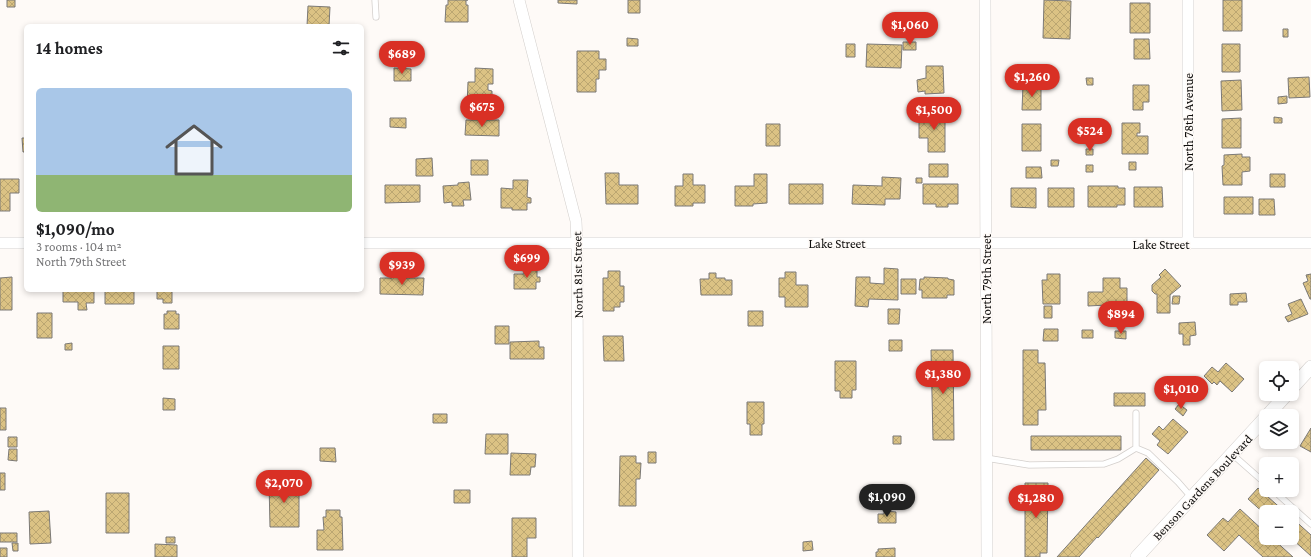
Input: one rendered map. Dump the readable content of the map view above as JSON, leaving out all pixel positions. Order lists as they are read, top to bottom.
{
  "streets": {
    "street": [
      "North 78th Avenue",
      "Lake Street",
      "North 81st Street",
      "North 79th Street",
      "Benson Gardens Boulevard"
    ]
  },
  "crossings": [
    ["North 78th Avenue", "Lake Street"],
    ["Lake Street", "North 81st Street"],
    ["Lake Street", "North 79th Street"]
  ],
  "page": {
    "price": [
      "$1,060",
      "$689",
      "$1,260",
      "$675",
      "$1,500",
      "$524",
      "$699",
      "$939",
      "$894",
      "$1,380",
      "$1,010",
      "$2,070",
      "$1,090",
      "$1,280"
    ],
    "heading": "14 homes",
    "list": [
      {
        "name": "$1,090/mo",
        "note": "3 rooms · 104 m² · North 79th Street"
      }
    ],
    "map_buttons": ["+", "−"]
  }
}
